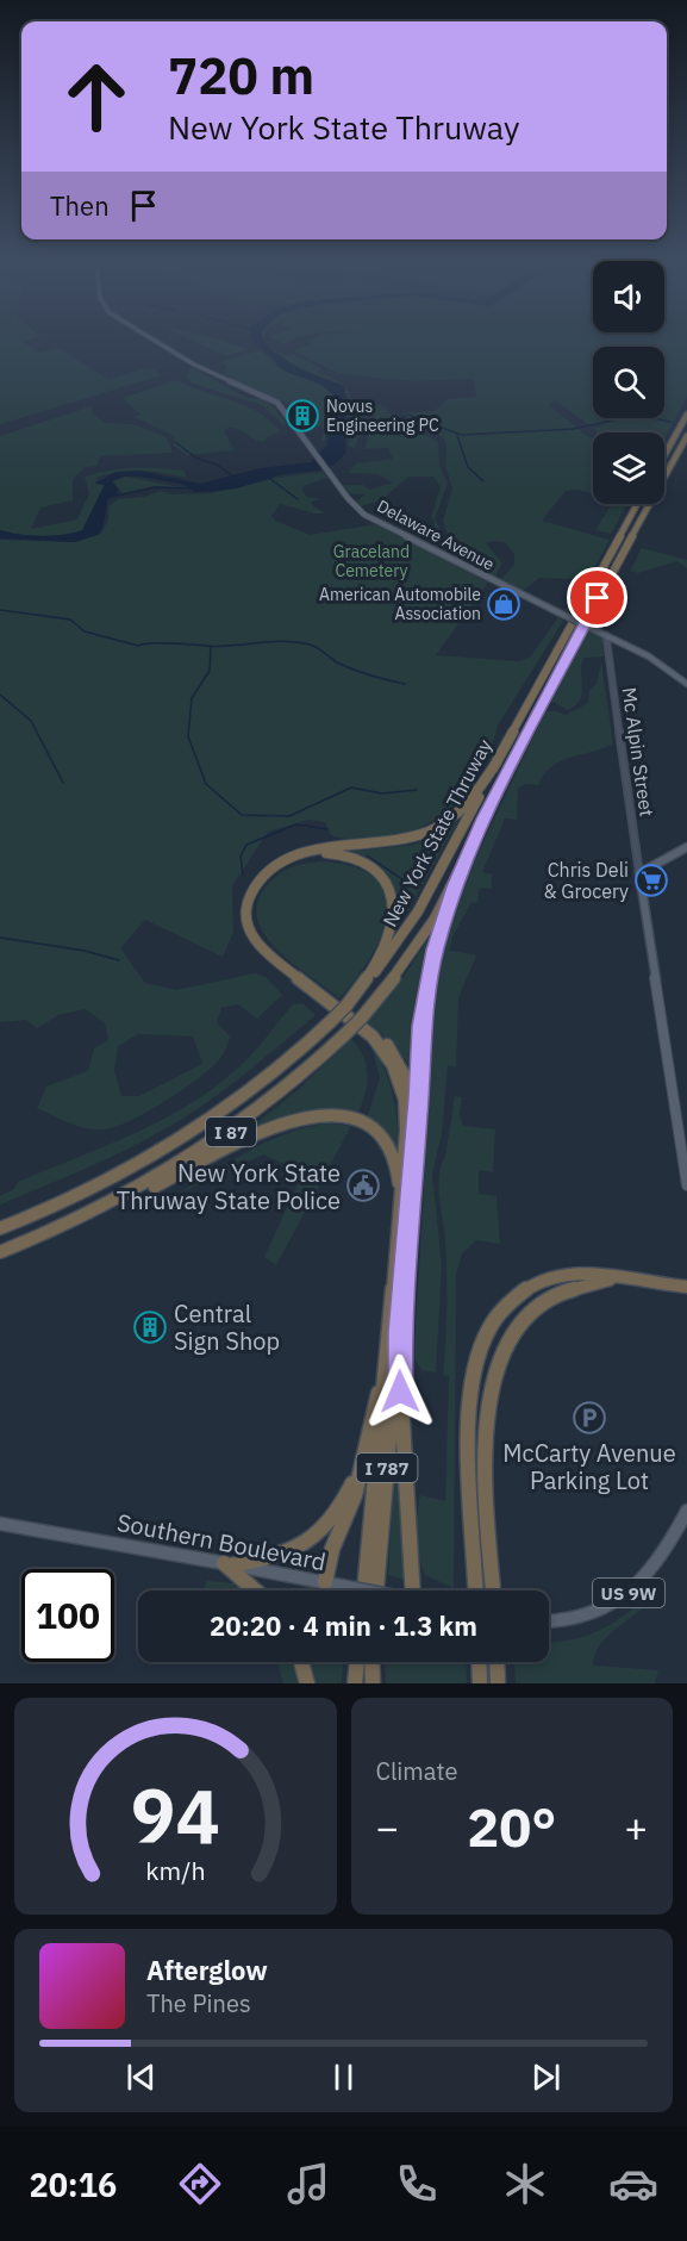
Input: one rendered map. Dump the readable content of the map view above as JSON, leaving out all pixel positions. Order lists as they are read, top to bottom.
{
  "streets": {
    "highway": ["New York State Thruway", "I 87", "I 787"],
    "main road": ["Delaware Avenue", "Southern Boulevard", "US 9W"],
    "street": ["Mc Alpin Street"]
  },
  "crossings": [
    ["Delaware Avenue", "Mc Alpin Street"]
  ],
  "parks": ["Graceland Cemetery"],
  "places": {
    "building": ["Novus Engineering PC", "Central Sign Shop"],
    "shop": ["American Automobile Association"],
    "supermarket": ["Chris Deli & Grocery"],
    "public building": ["New York State Thruway State Police"],
    "parking": ["McCarty Avenue Parking Lot"]
  },
  "page": {
    "turn": ["720 m", "New York State Thruway"],
    "then": "Then",
    "limit": "100",
    "trip": "20:20 · 4 min · 1.3 km",
    "tile": "Climate",
    "heat": ["−", "20°", "+"],
    "song": ["Afterglow", "The Pines"],
    "tabs": "20:16",
    "gauge": ["94", "km/h"]
  }
}
